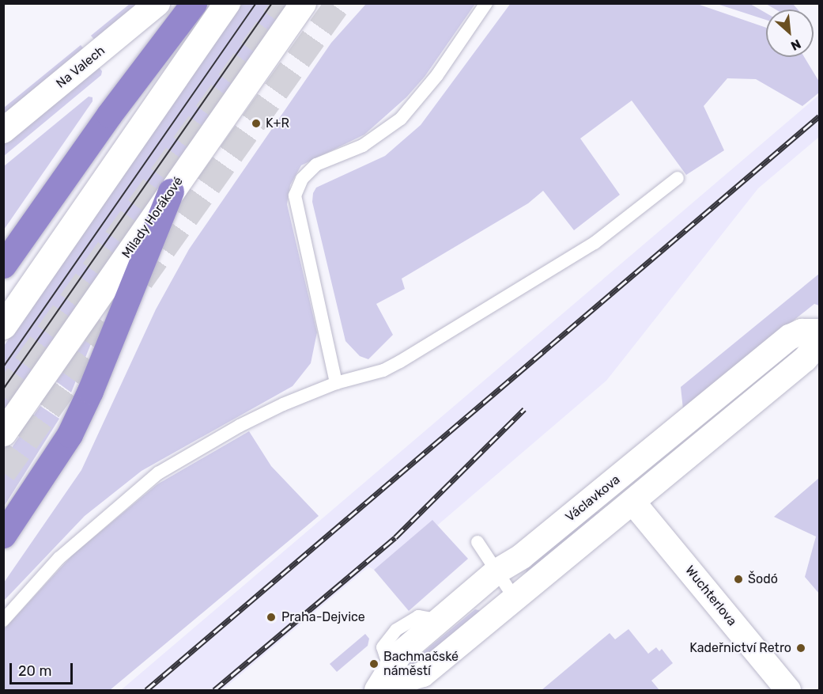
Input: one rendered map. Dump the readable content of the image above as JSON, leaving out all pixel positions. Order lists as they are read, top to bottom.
{
  "streets": {
    "main road": ["Milady Horákové"],
    "street": ["Na Valech", "Václavkova", "Wuchterlova"]
  },
  "crossings": [
    ["Václavkova", "Wuchterlova"]
  ],
  "places": [
    "K+R",
    "Šodó",
    "Praha-Dejvice",
    "Kadeřnictví Retro",
    "Bachmačské náměstí"
  ],
  "scale_bar": "20 m",
  "north": "bottom right"
}
